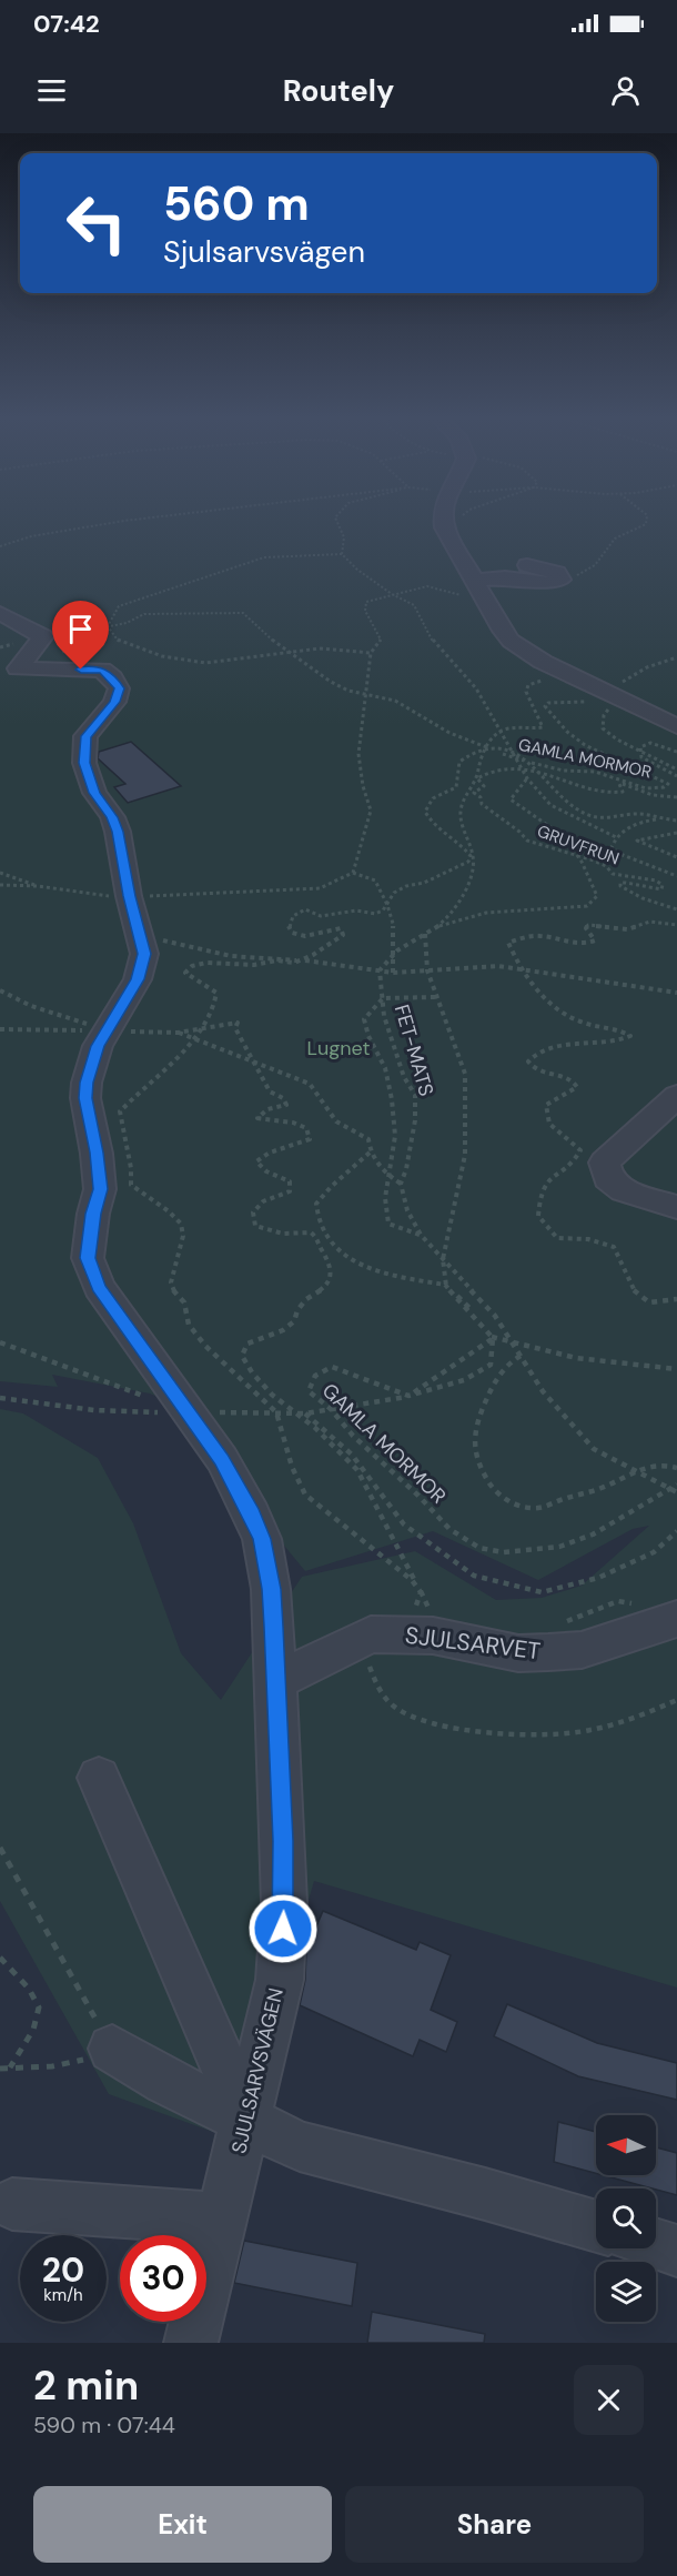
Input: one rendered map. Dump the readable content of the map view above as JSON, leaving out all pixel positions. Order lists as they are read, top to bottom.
{
  "streets": {
    "street": ["SJULSARVET", "SJULSARVSVÄGEN"],
    "path": ["GAMLA MORMOR", "GRUVFRUN", "FET-MATS"]
  },
  "crossings": [
    ["GAMLA MORMOR", "SJULSARVSVÄGEN"],
    ["SJULSARVET", "SJULSARVSVÄGEN"]
  ],
  "parks": ["Lugnet"],
  "north": "left",
  "page": {
    "status": "07:42",
    "header": "Routely",
    "turn": ["560 m", "Sjulsarvsvägen"],
    "speed": "20 km/h",
    "limit": "30",
    "heading": ["2 min", "590 m · 07:44"],
    "buttons": ["Exit", "Share"]
  }
}
